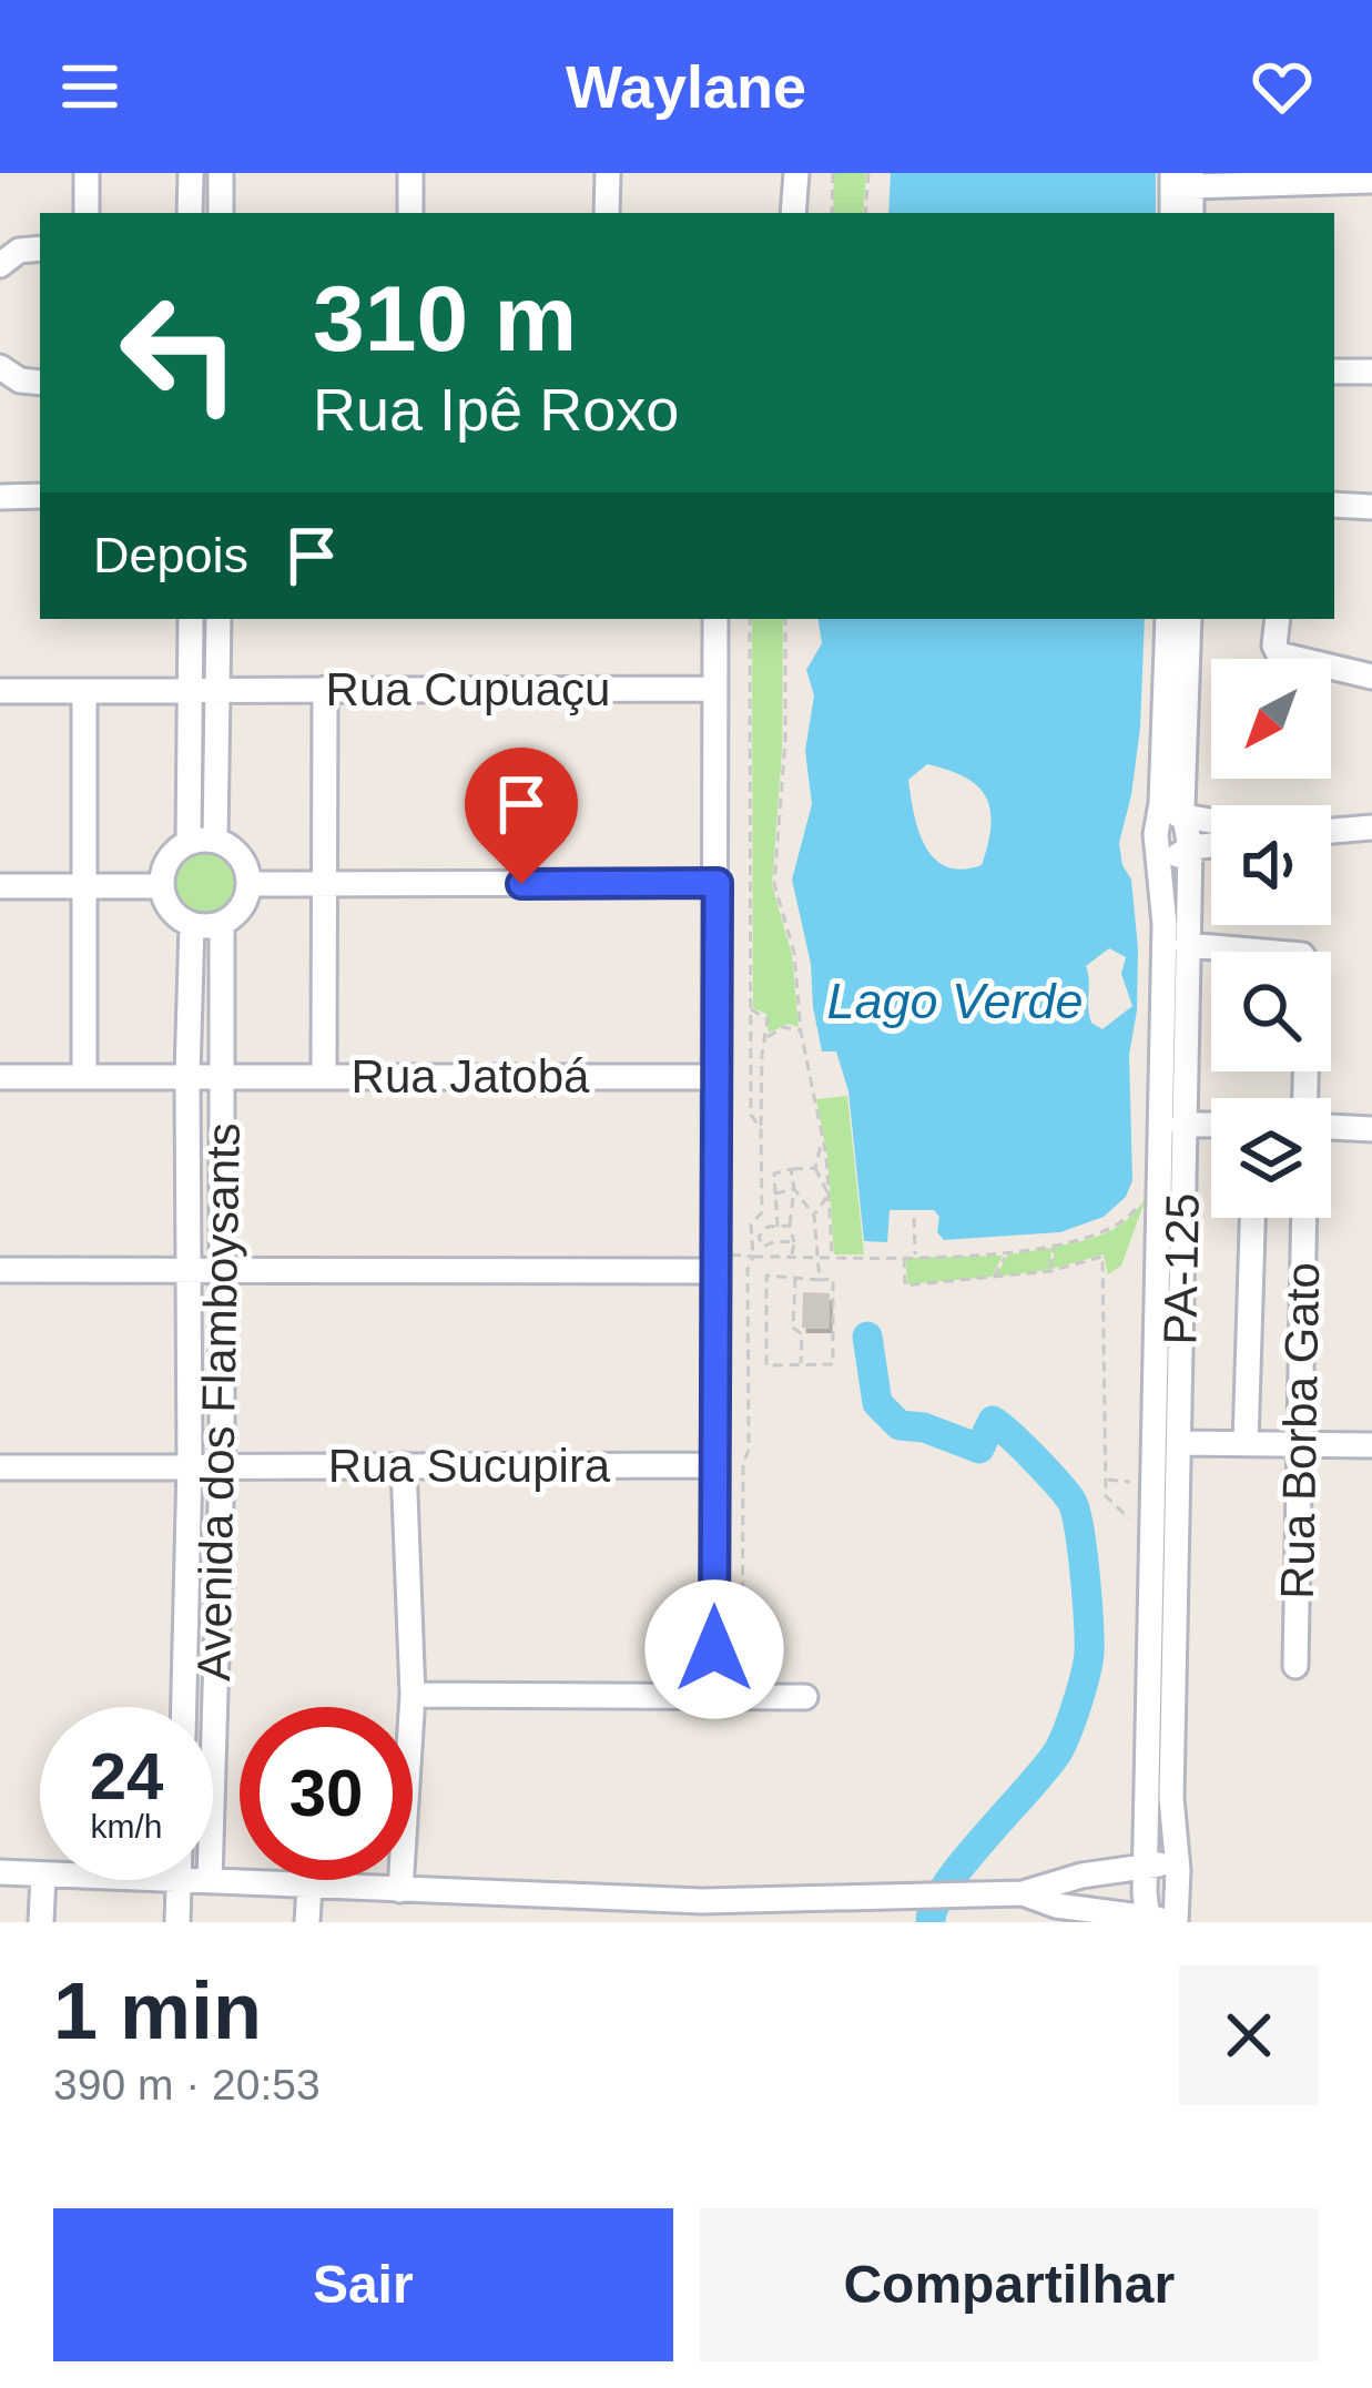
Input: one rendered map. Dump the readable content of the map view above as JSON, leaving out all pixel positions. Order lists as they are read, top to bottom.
{
  "streets": {
    "street": [
      "Rua Cupuaçu",
      "Rua Jatobá",
      "PA-125",
      "Avenida dos Flamboysants",
      "Rua Borba Gato",
      "Rua Sucupira"
    ]
  },
  "crossings": [
    ["Rua Jatobá", "Avenida dos Flamboysants"],
    ["Avenida dos Flamboysants", "Rua Sucupira"]
  ],
  "water": ["Lago Verde"],
  "north": "bottom left",
  "page": {
    "header": "Waylane",
    "turn": ["310 m", "Rua Ipê Roxo"],
    "then": "Depois",
    "speed": "24 km/h",
    "limit": "30",
    "heading": ["1 min", "390 m · 20:53"],
    "buttons": ["Sair", "Compartilhar"]
  }
}
